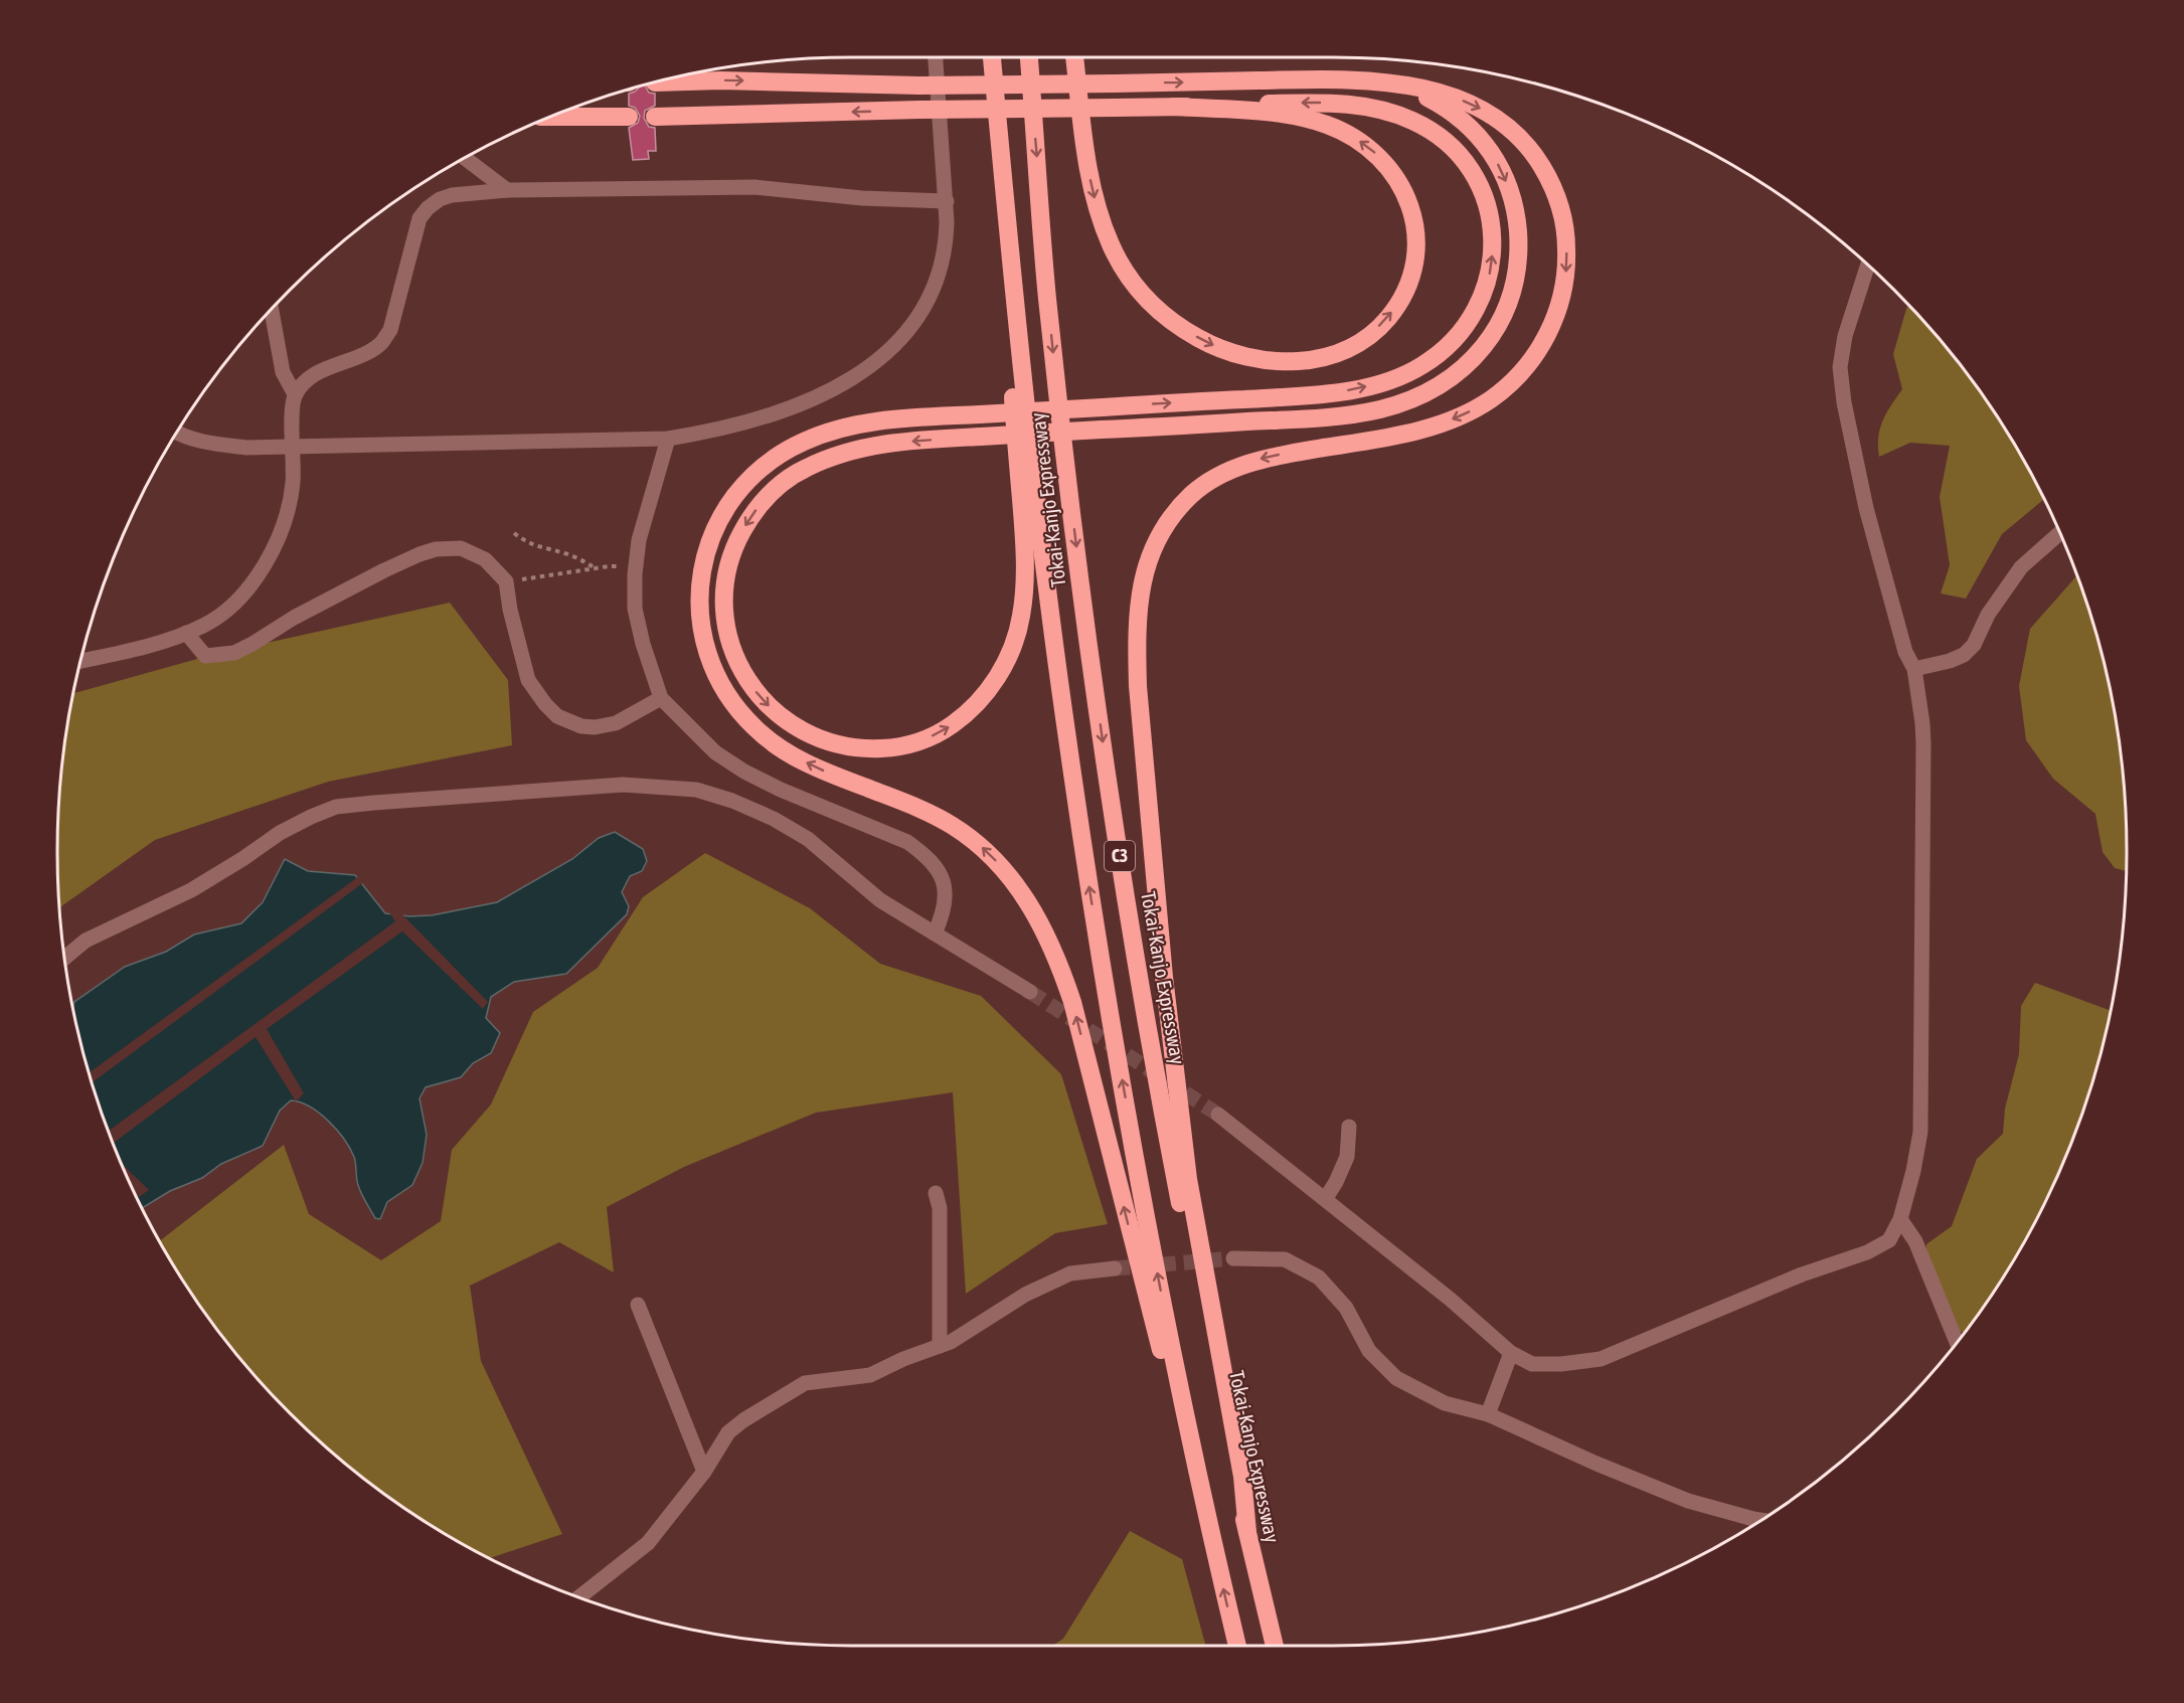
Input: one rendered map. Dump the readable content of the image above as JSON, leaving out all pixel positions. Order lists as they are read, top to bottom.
{
  "streets": {
    "highway": ["Tokai-Kanjo Expressway", "C3"]
  }
}
